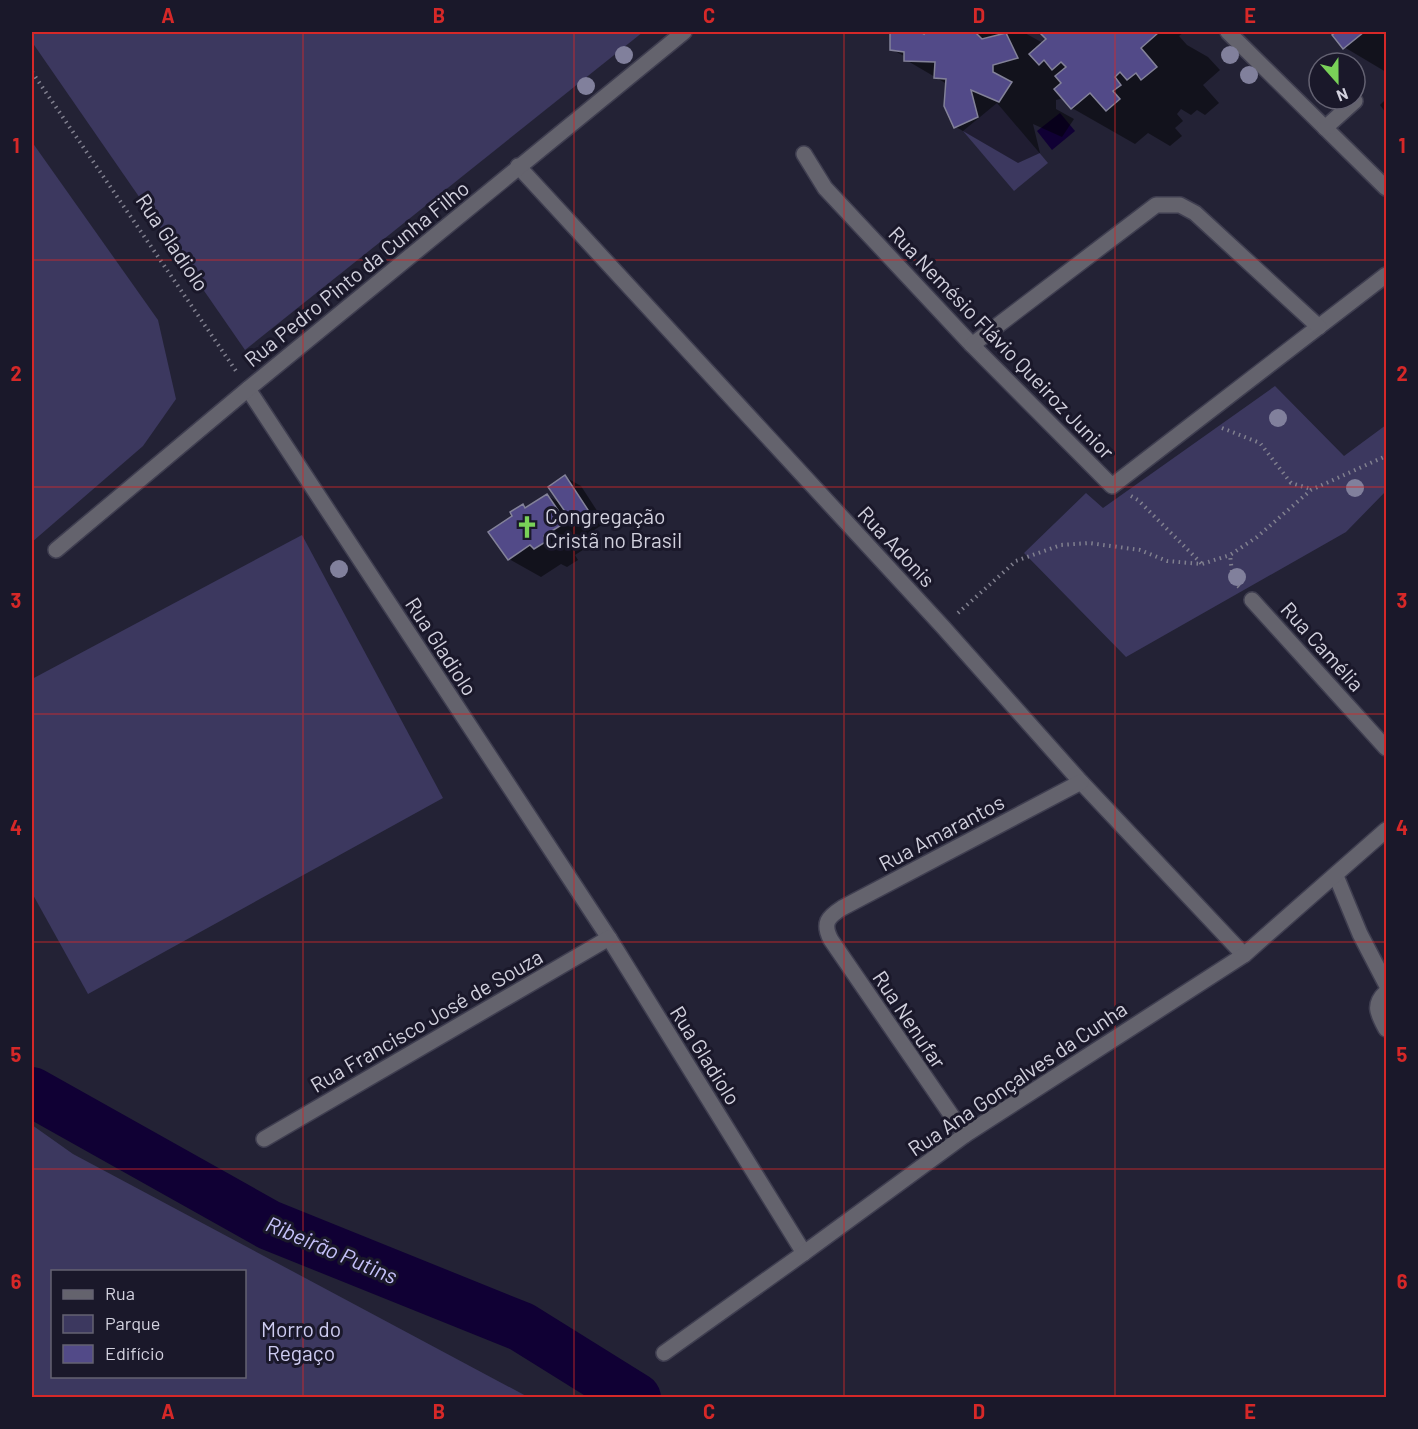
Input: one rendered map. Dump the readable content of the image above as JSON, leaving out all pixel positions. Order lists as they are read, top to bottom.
{
  "streets": {
    "street": [
      "Rua Gladiolo",
      "Rua Pedro Pinto da Cunha Filho",
      "Rua Nemésio Flávio Queiroz Junior",
      "Rua Adonis",
      "Rua Camélia",
      "Rua Amarantos",
      "Rua Nenufar",
      "Rua Francisco José de Souza",
      "Rua Ana Gonçalves da Cunha"
    ]
  },
  "crossings": [
    ["Rua Gladiolo", "Rua Pedro Pinto da Cunha Filho"],
    ["Rua Gladiolo", "Rua Francisco José de Souza"],
    ["Rua Gladiolo", "Rua Ana Gonçalves da Cunha"],
    ["Rua Pedro Pinto da Cunha Filho", "Rua Adonis"],
    ["Rua Adonis", "Rua Amarantos"],
    ["Rua Adonis", "Rua Ana Gonçalves da Cunha"],
    ["Rua Amarantos", "Rua Nenufar"],
    ["Rua Nenufar", "Rua Ana Gonçalves da Cunha"]
  ],
  "water": ["Ribeirão Putins"],
  "parks": ["Morro do Regaço"],
  "places": {
    "church": ["Congregação Cristã no Brasil"]
  },
  "legend": ["Rua", "Parque", "Edifício"],
  "north": "bottom",
  "grid": {
    "columns": [
      "A",
      "B",
      "C",
      "D",
      "E"
    ],
    "rows": [
      "1",
      "2",
      "3",
      "4",
      "5",
      "6"
    ]
  }
}
